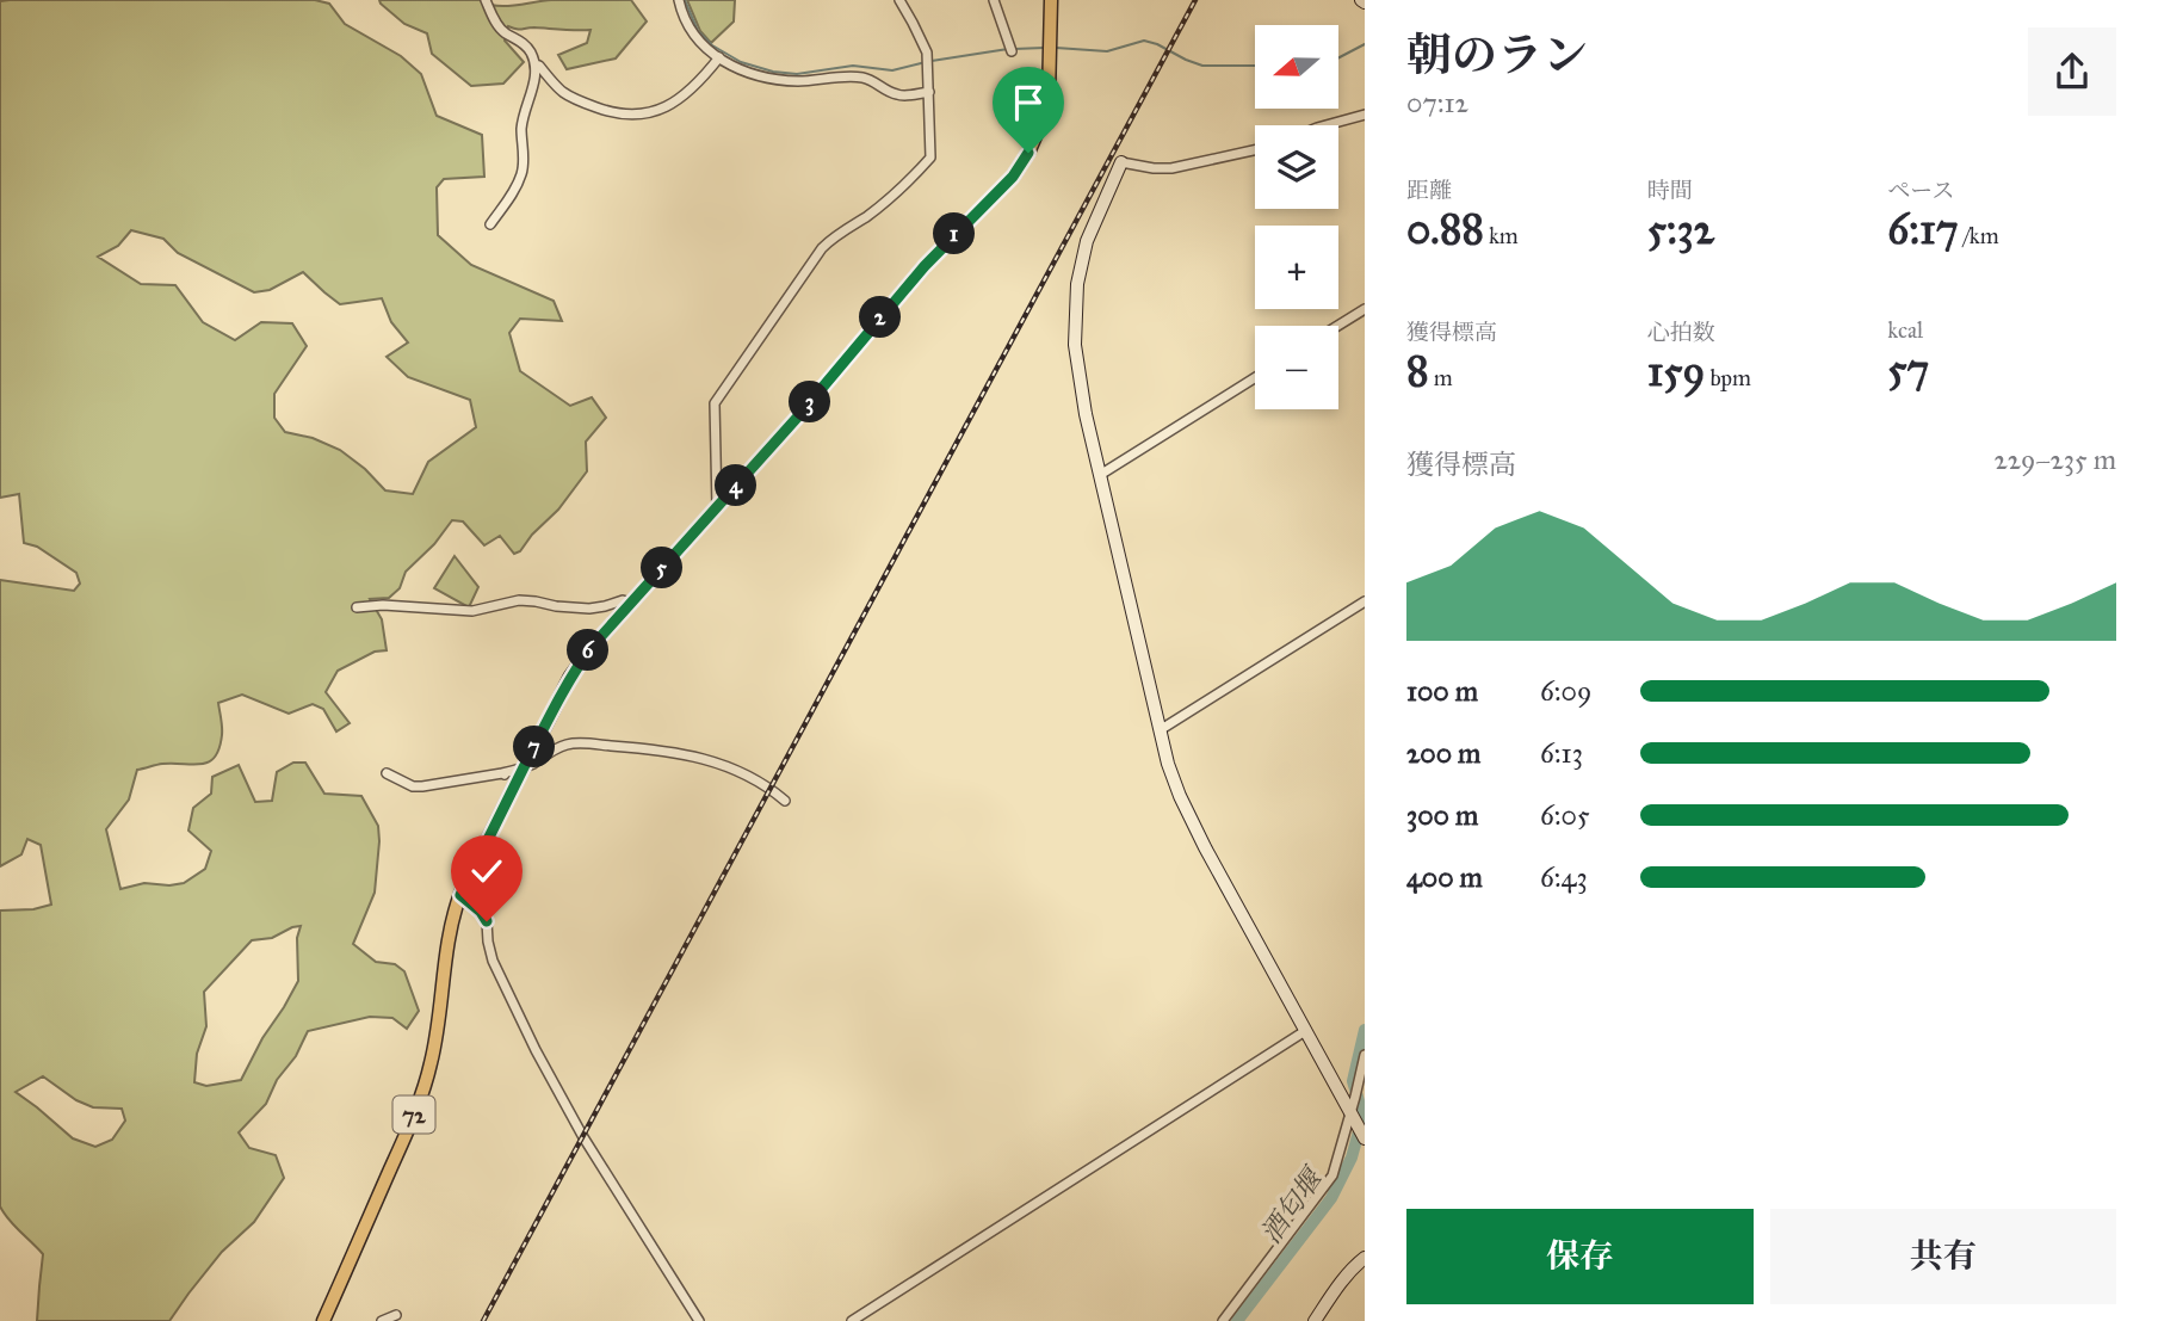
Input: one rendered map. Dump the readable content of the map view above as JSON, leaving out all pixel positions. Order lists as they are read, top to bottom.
{
  "streets": {
    "main road": ["72"]
  },
  "water": ["酒匂堰"],
  "north": "left",
  "page": {
    "heading": ["朝のラン", "07:12"],
    "map_buttons": ["+", "−"],
    "stats": [
      ["距離", "0.88 km"],
      ["時間", "5:32"],
      ["ペース", "6:17 /km"],
      ["獲得標高", "8 m"],
      ["心拍数", "159 bpm"],
      ["kcal", "57"]
    ],
    "pins": [
      "1",
      "2",
      "3",
      "4",
      "5",
      "6",
      "7"
    ],
    "chart": ["獲得標高", "229–235 m"],
    "list": [
      {
        "name": "100 m",
        "note": "6:09"
      },
      {
        "name": "200 m",
        "note": "6:13"
      },
      {
        "name": "300 m",
        "note": "6:05"
      },
      {
        "name": "400 m",
        "note": "6:43"
      }
    ],
    "buttons": ["保存", "共有"]
  }
}
